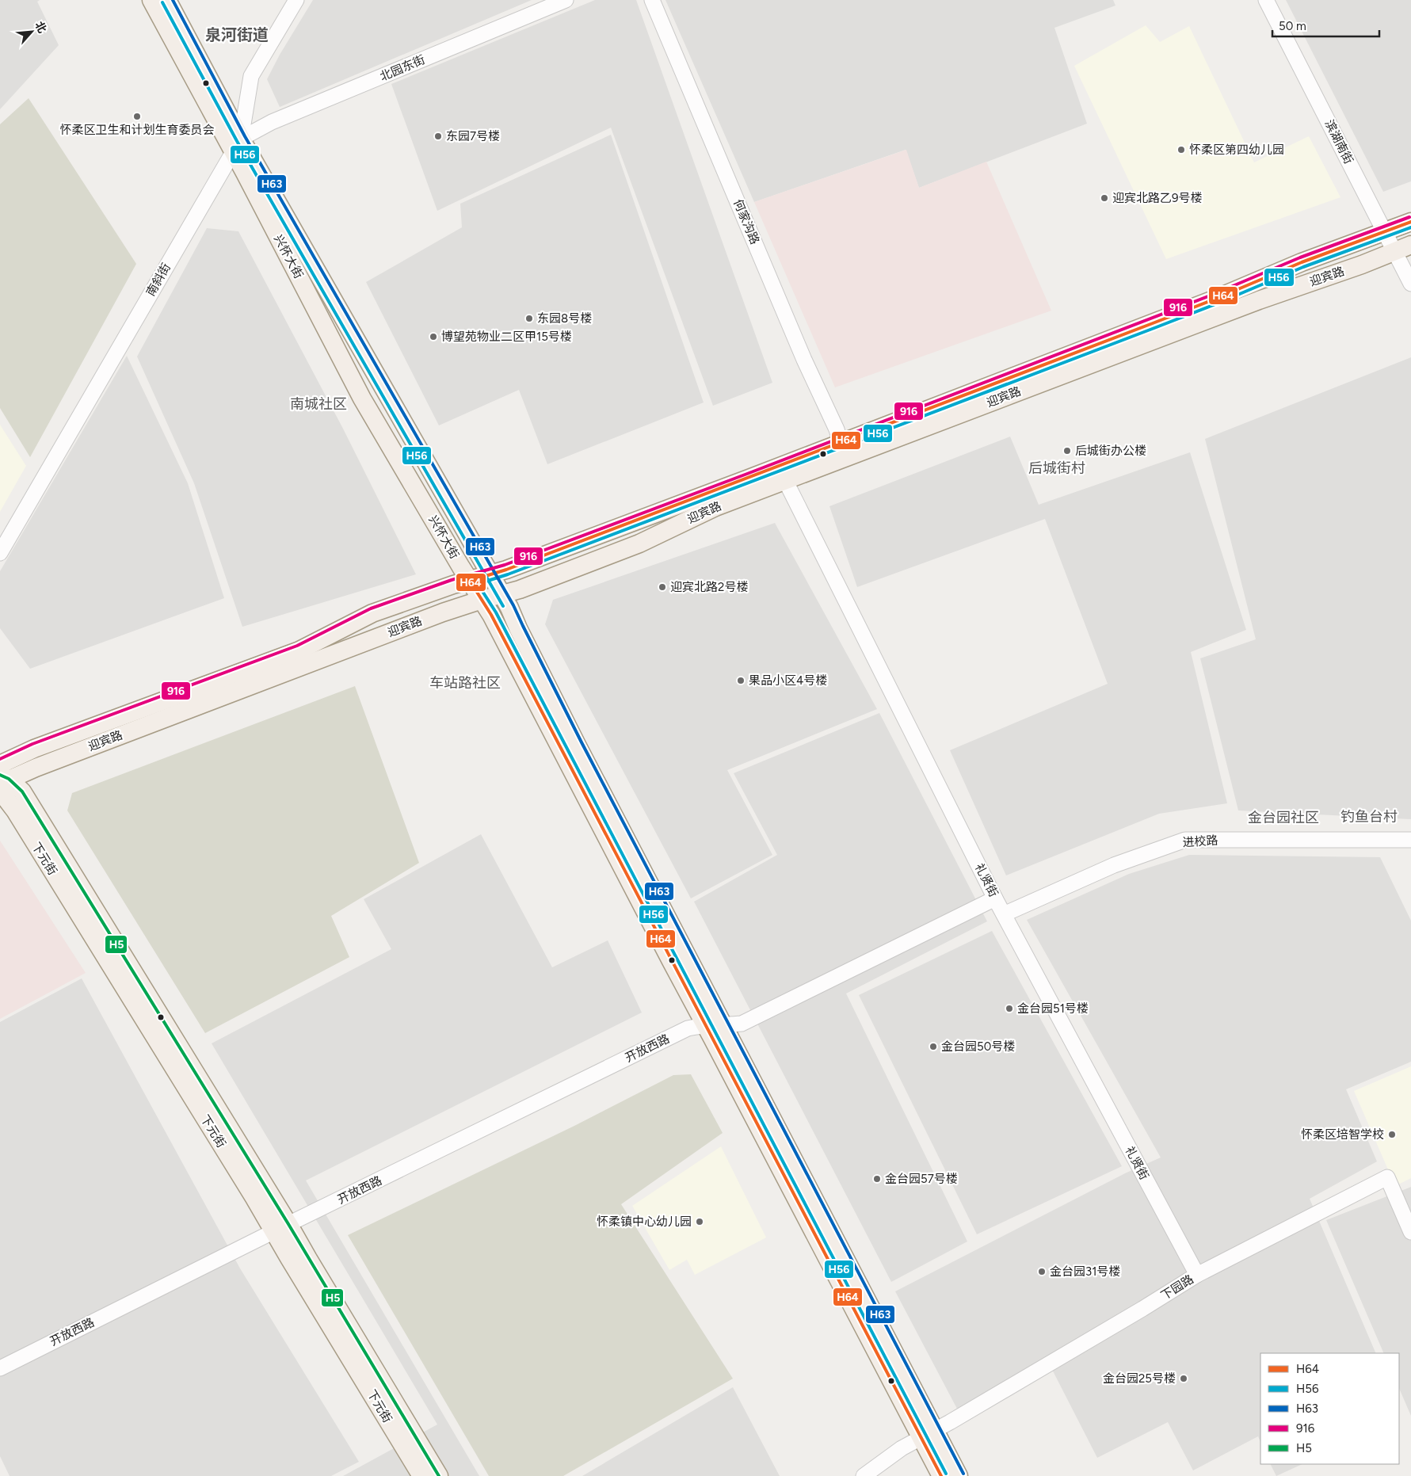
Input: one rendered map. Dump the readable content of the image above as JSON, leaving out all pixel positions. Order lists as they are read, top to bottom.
{
  "streets": {
    "main road": ["兴怀大街", "迎宾路", "下元街"],
    "street": [
      "北园东街",
      "滨湖南街",
      "何家沟路",
      "南斜街",
      "进校路",
      "礼贤街",
      "开放西路",
      "下园路"
    ]
  },
  "crossings": [
    ["北园东街", "兴怀大街"],
    ["北园东街", "南斜街"],
    ["滨湖南街", "迎宾路"],
    ["何家沟路", "迎宾路"],
    ["兴怀大街", "迎宾路"],
    ["兴怀大街", "南斜街"],
    ["兴怀大街", "开放西路"],
    ["兴怀大街", "下园路"],
    ["迎宾路", "下元街"],
    ["迎宾路", "礼贤街"],
    ["进校路", "礼贤街"],
    ["下元街", "开放西路"],
    ["礼贤街", "开放西路"],
    ["礼贤街", "下园路"]
  ],
  "districts": [
    "泉河街道",
    "南城社区",
    "后城街村",
    "车站路社区",
    "钓鱼台村",
    "金台园社区"
  ],
  "places": [
    "怀柔区卫生和计划生育委员会",
    "东园7号楼",
    "怀柔区第四幼儿园",
    "迎宾北路乙9号楼",
    "东园8号楼",
    "博望苑物业二区甲15号楼",
    "后城街办公楼",
    "迎宾北路2号楼",
    "果品小区4号楼",
    "金台园51号楼",
    "金台园50号楼",
    "怀柔区培智学校",
    "金台园57号楼",
    "怀柔镇中心幼儿园",
    "金台园31号楼",
    "金台园25号楼"
  ],
  "lines": [
    "transit line H63",
    "transit line H56",
    "transit line 916",
    "transit line H64",
    "transit line H5"
  ],
  "legend": [
    "H64",
    "H56",
    "H63",
    "916",
    "H5"
  ],
  "scale_bar": "50 m",
  "north": "top right"
}
